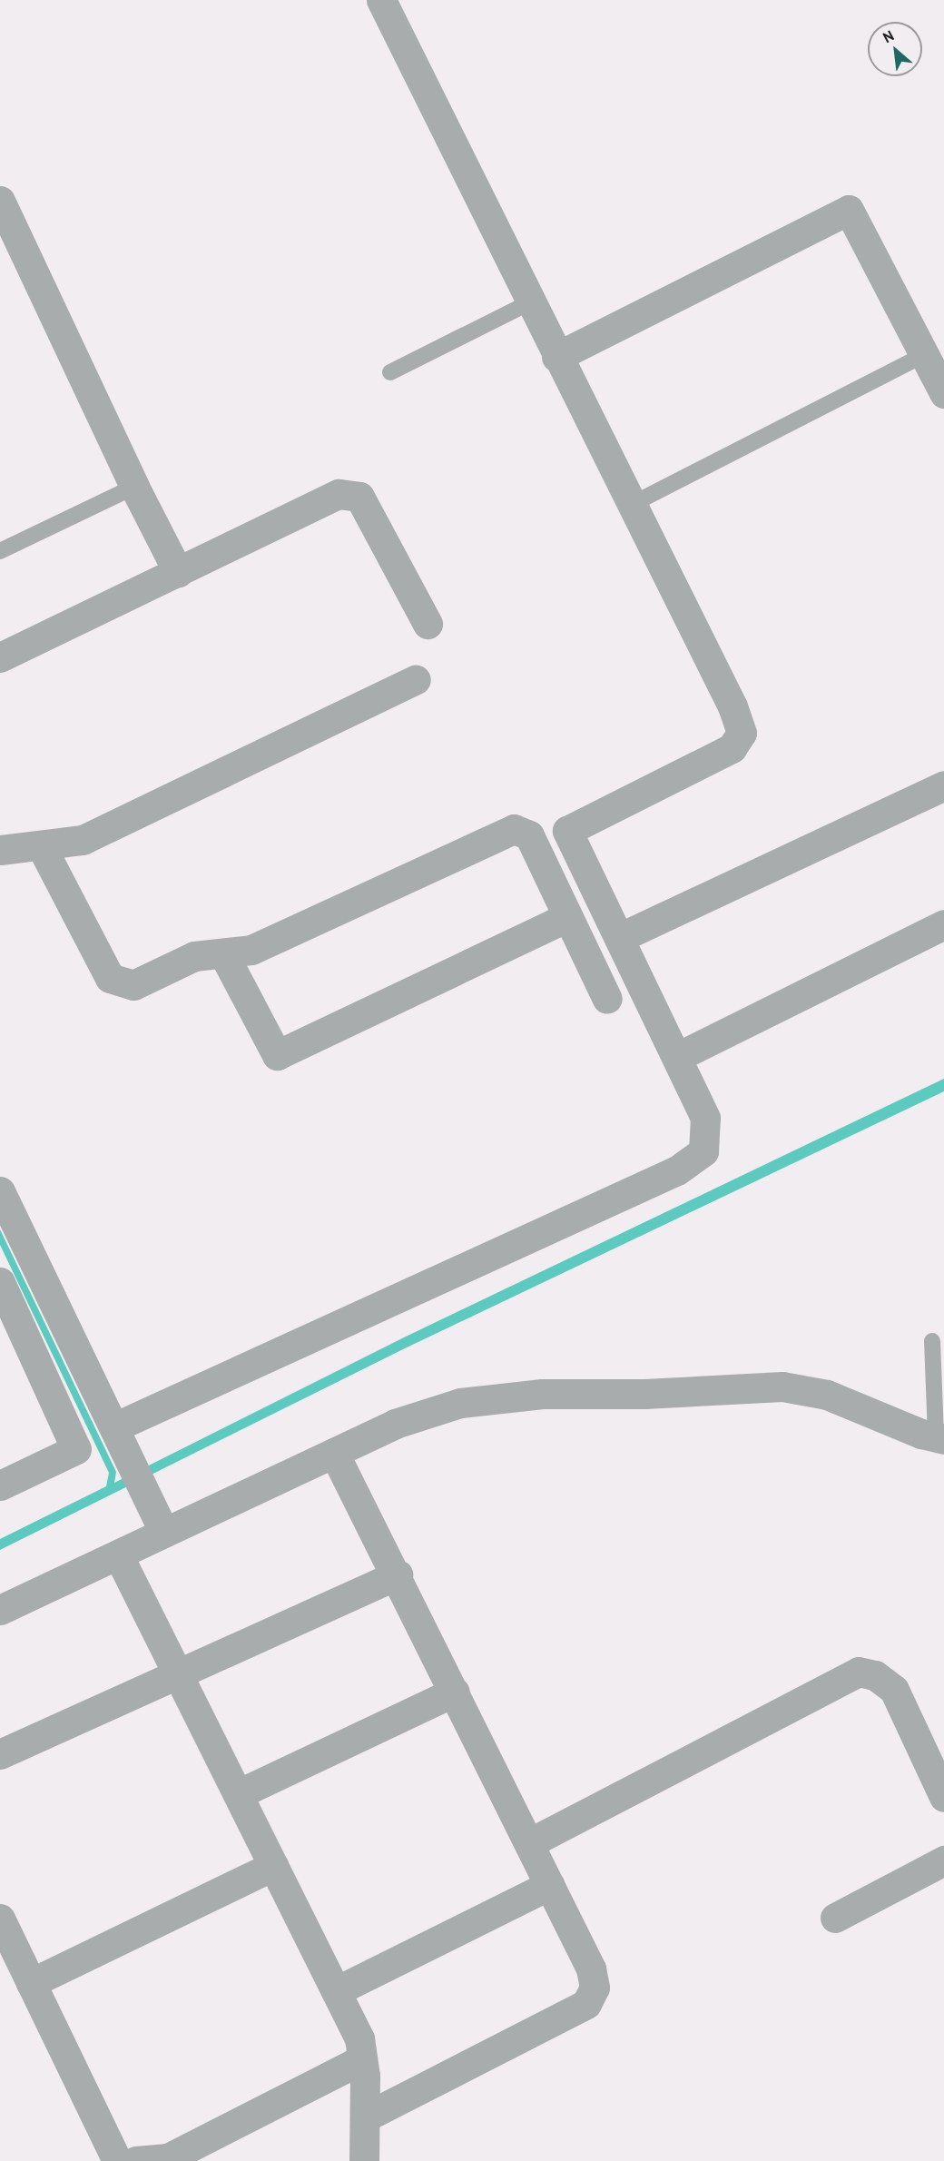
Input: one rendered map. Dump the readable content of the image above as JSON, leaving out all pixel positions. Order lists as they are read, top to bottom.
{
  "north": "top left"
}
